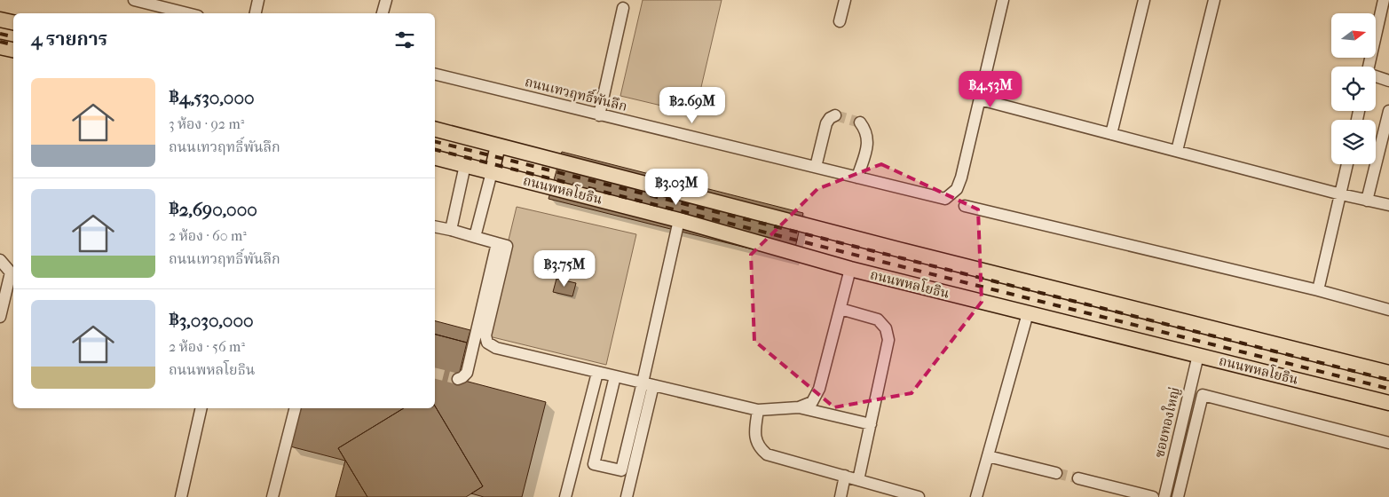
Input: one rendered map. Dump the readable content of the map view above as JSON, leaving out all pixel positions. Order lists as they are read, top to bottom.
{
  "streets": {
    "main road": ["ถนนพหลโยธิน"],
    "street": ["ถนนเทวฤทธิ์พันลึก", "ซอยทองใหญ่"]
  },
  "crossings": [
    ["ถนนพหลโยธิน", "ซอยทองใหญ่"]
  ],
  "north": "right",
  "page": {
    "heading": "4 รายการ",
    "list": [
      {
        "name": "฿4,530,000",
        "note": "3 ห้อง · 92 m² · ถนนเทวฤทธิ์พันลึก"
      },
      {
        "name": "฿2,690,000",
        "note": "2 ห้อง · 60 m² · ถนนเทวฤทธิ์พันลึก"
      },
      {
        "name": "฿3,030,000",
        "note": "2 ห้อง · 56 m² · ถนนพหลโยธิน"
      }
    ],
    "price": [
      "฿4.53M",
      "฿2.69M",
      "฿3.03M",
      "฿3.75M"
    ]
  }
}
